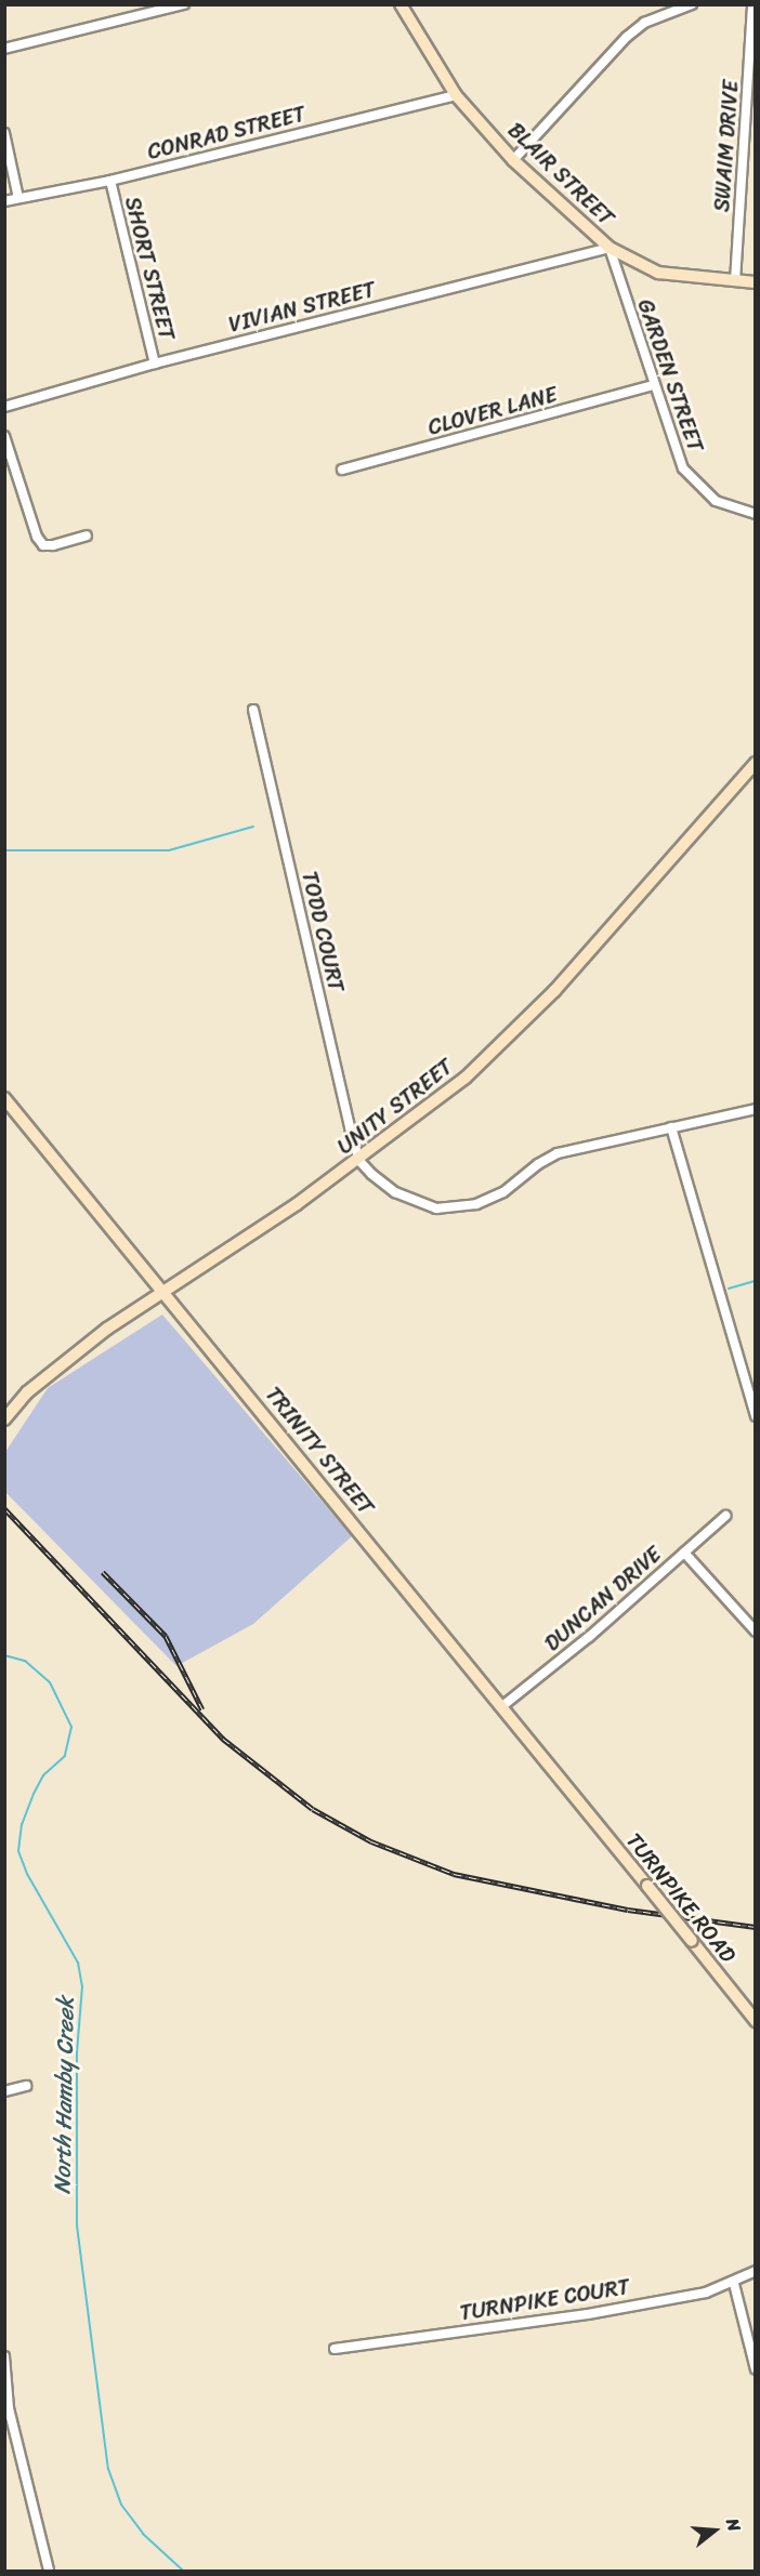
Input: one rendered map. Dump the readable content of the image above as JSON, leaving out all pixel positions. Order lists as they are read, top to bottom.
{
  "streets": {
    "street": [
      "CONRAD STREET",
      "SWAIM DRIVE",
      "BLAIR STREET",
      "SHORT STREET",
      "VIVIAN STREET",
      "GARDEN STREET",
      "CLOVER LANE",
      "TODD COURT",
      "UNITY STREET",
      "TRINITY STREET",
      "DUNCAN DRIVE",
      "TURNPIKE ROAD",
      "TURNPIKE COURT"
    ]
  },
  "crossings": [
    ["CONRAD STREET", "BLAIR STREET"],
    ["CONRAD STREET", "SHORT STREET"],
    ["SWAIM DRIVE", "BLAIR STREET"],
    ["BLAIR STREET", "VIVIAN STREET"],
    ["BLAIR STREET", "GARDEN STREET"],
    ["SHORT STREET", "VIVIAN STREET"],
    ["VIVIAN STREET", "GARDEN STREET"],
    ["GARDEN STREET", "CLOVER LANE"],
    ["TODD COURT", "UNITY STREET"],
    ["UNITY STREET", "TRINITY STREET"],
    ["TRINITY STREET", "DUNCAN DRIVE"],
    ["TRINITY STREET", "TURNPIKE ROAD"]
  ],
  "water": ["North Hamby Creek"],
  "north": "right"
}
